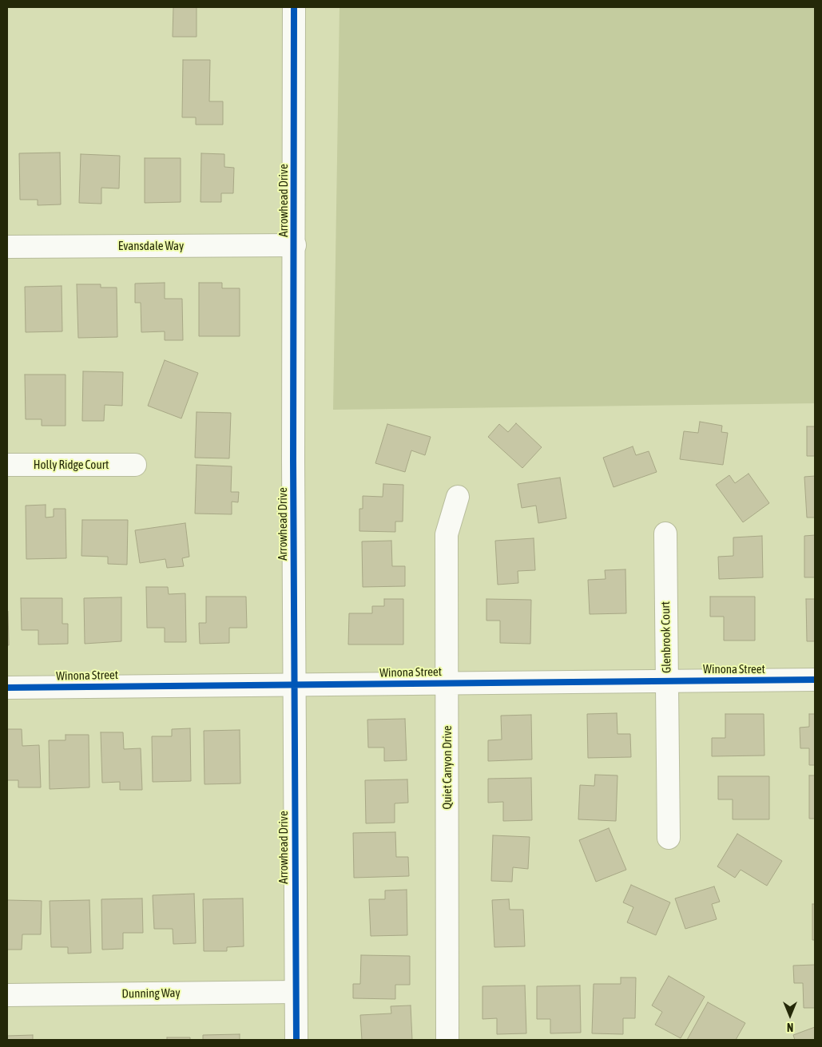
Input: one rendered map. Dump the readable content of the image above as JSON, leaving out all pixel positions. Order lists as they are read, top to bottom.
{
  "streets": {
    "street": [
      "Arrowhead Drive",
      "Evansdale Way",
      "Holly Ridge Court",
      "Glenbrook Court",
      "Winona Street",
      "Quiet Canyon Drive",
      "Dunning Way"
    ]
  },
  "crossings": [
    ["Arrowhead Drive", "Evansdale Way"],
    ["Arrowhead Drive", "Winona Street"],
    ["Arrowhead Drive", "Dunning Way"],
    ["Glenbrook Court", "Winona Street"],
    ["Winona Street", "Quiet Canyon Drive"]
  ],
  "north": "bottom"
}
